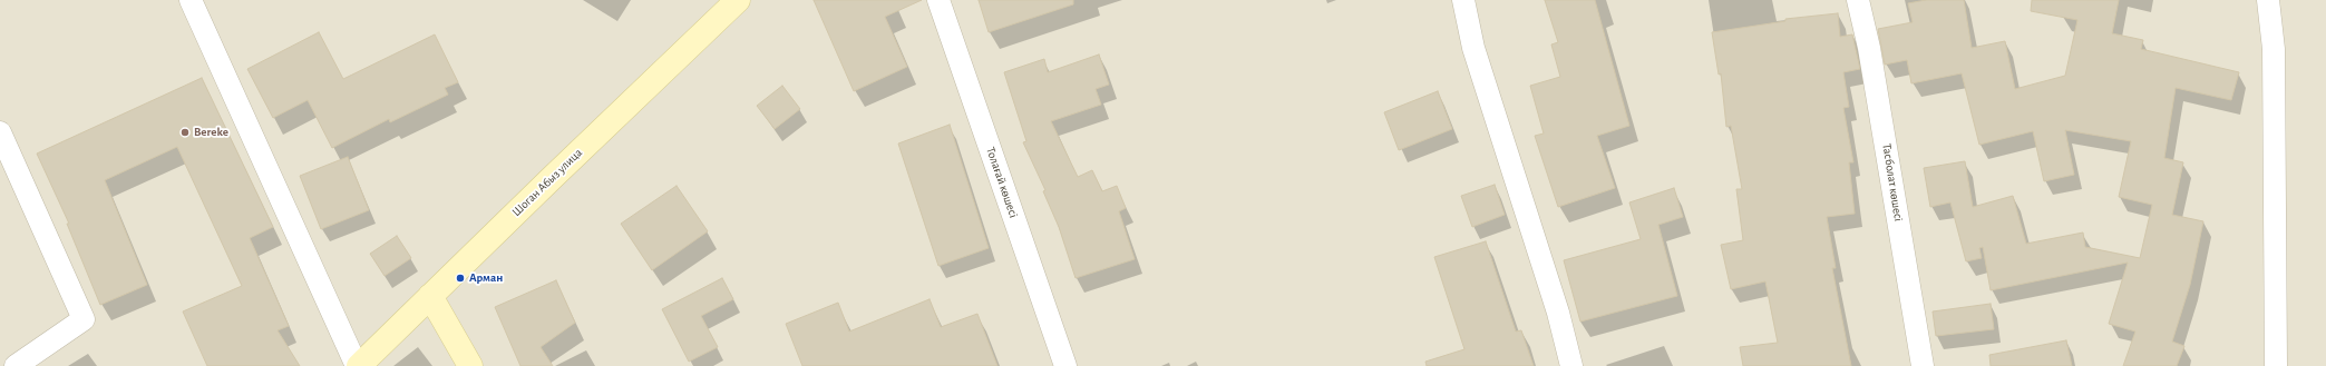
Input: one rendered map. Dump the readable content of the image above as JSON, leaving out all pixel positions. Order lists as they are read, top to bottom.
{
  "streets": {
    "street": ["Шоган Абыз улица", "Толағай көшесі", "Тасболат көшесі"]
  },
  "places": ["Bereke", "Арман"]
}
